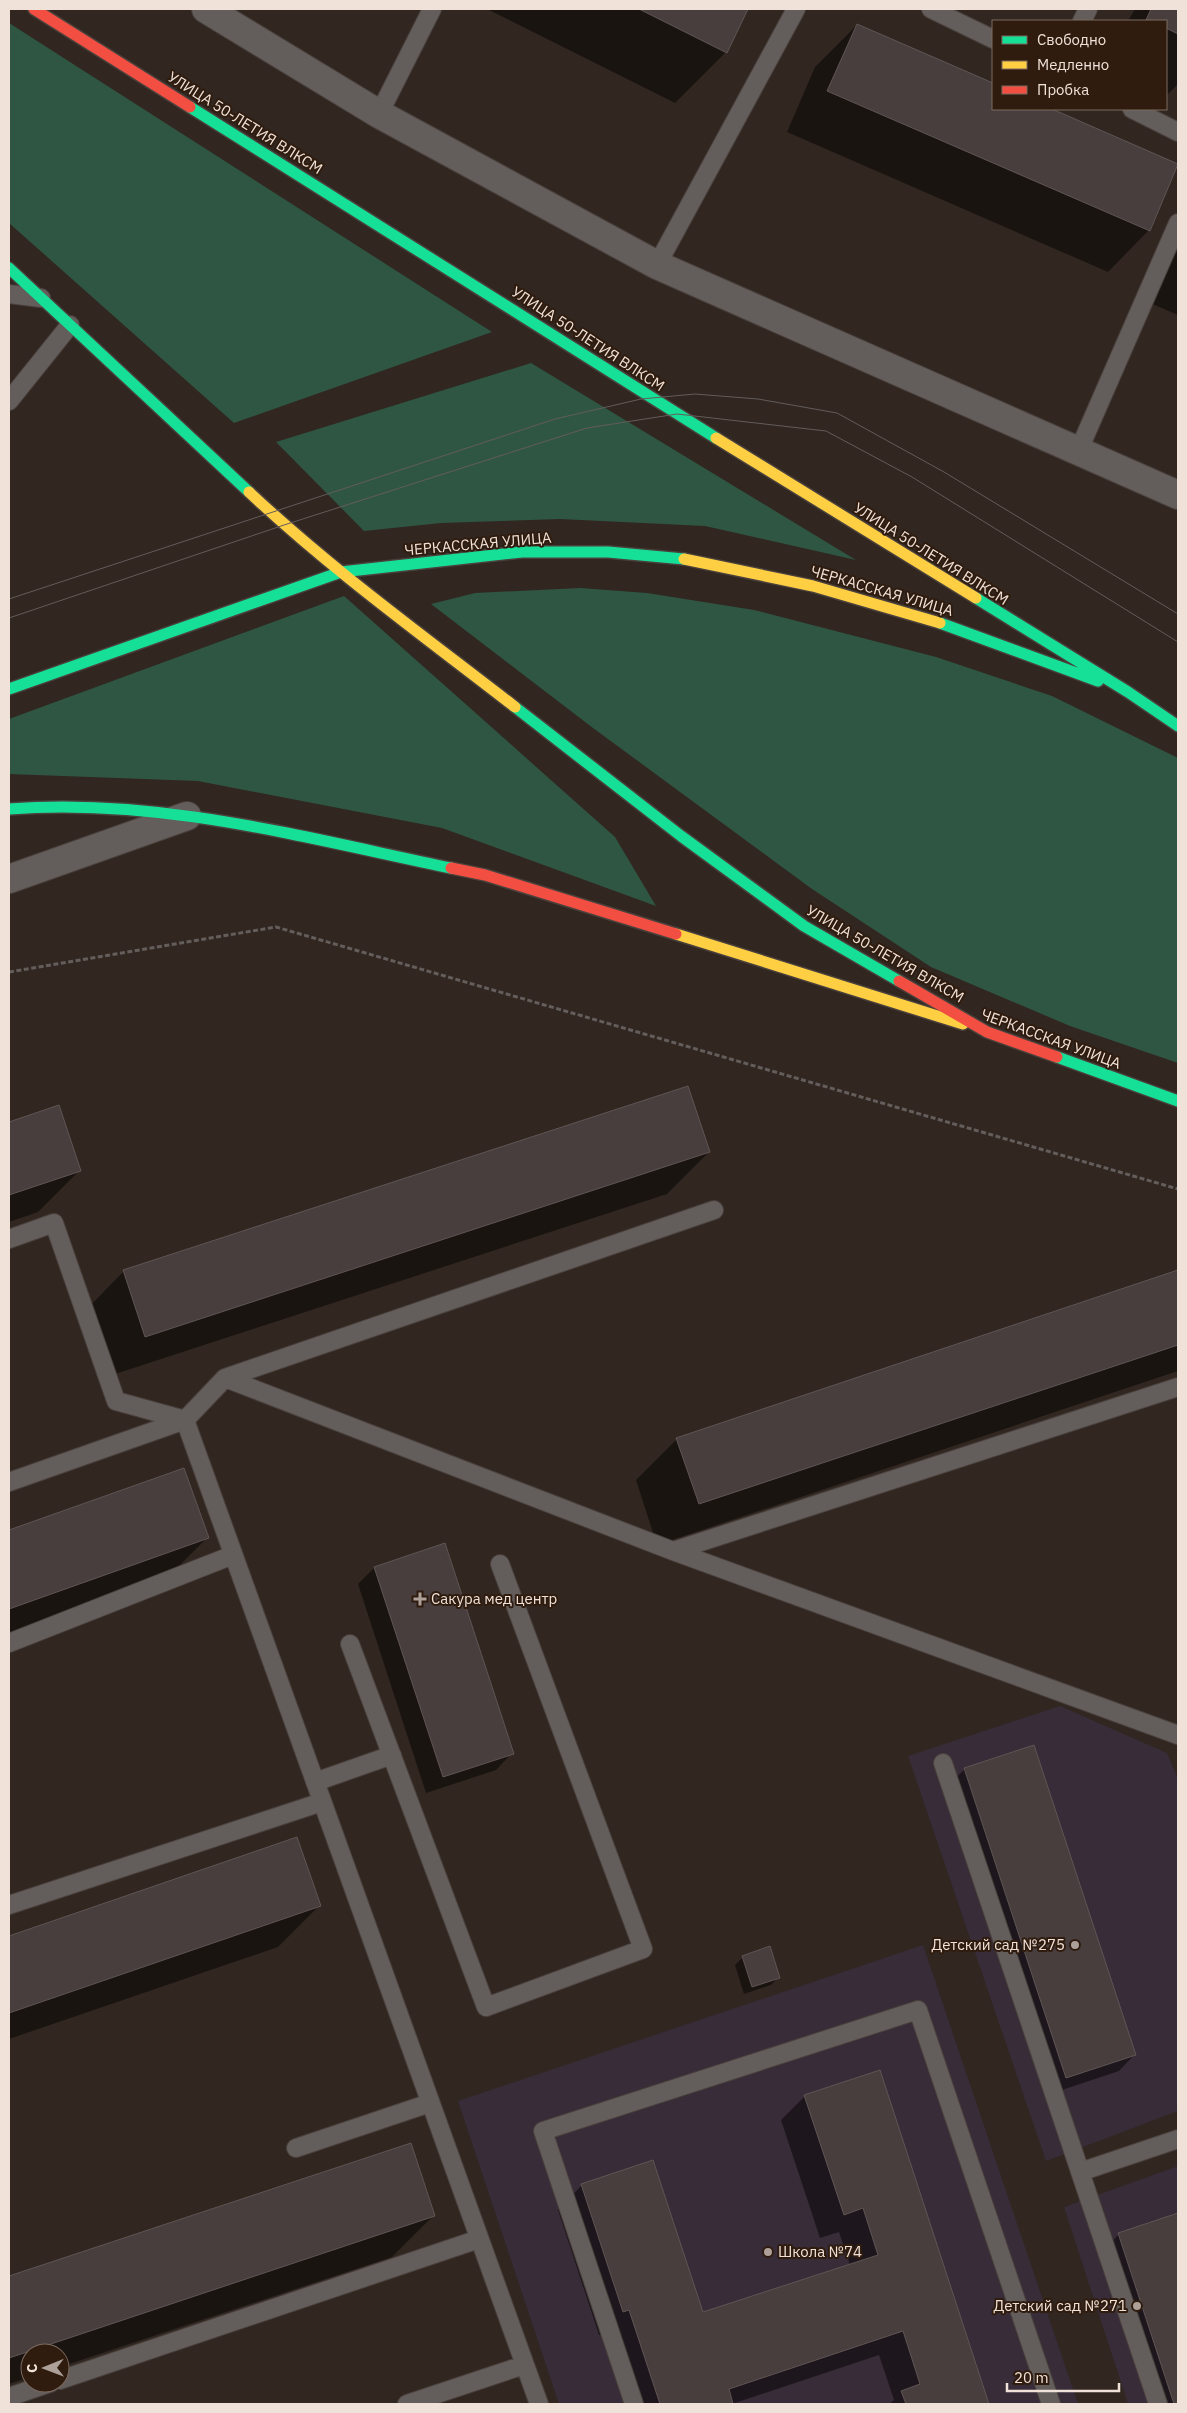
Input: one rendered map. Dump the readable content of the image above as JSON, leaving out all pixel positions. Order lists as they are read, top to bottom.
{
  "streets": {
    "main road": ["УЛИЦА 50-ЛЕТИЯ ВЛКСМ", "ЧЕРКАССКАЯ УЛИЦА"]
  },
  "crossings": [
    ["УЛИЦА 50-ЛЕТИЯ ВЛКСМ", "ЧЕРКАССКАЯ УЛИЦА"]
  ],
  "places": {
    "health": ["Сакура мед центр"],
    "other": ["Детский сад №275", "Школа №74", "Детский сад №271"]
  },
  "legend": ["Свободно", "Медленно", "Пробка"],
  "scale_bar": "20 m",
  "north": "left"
}
